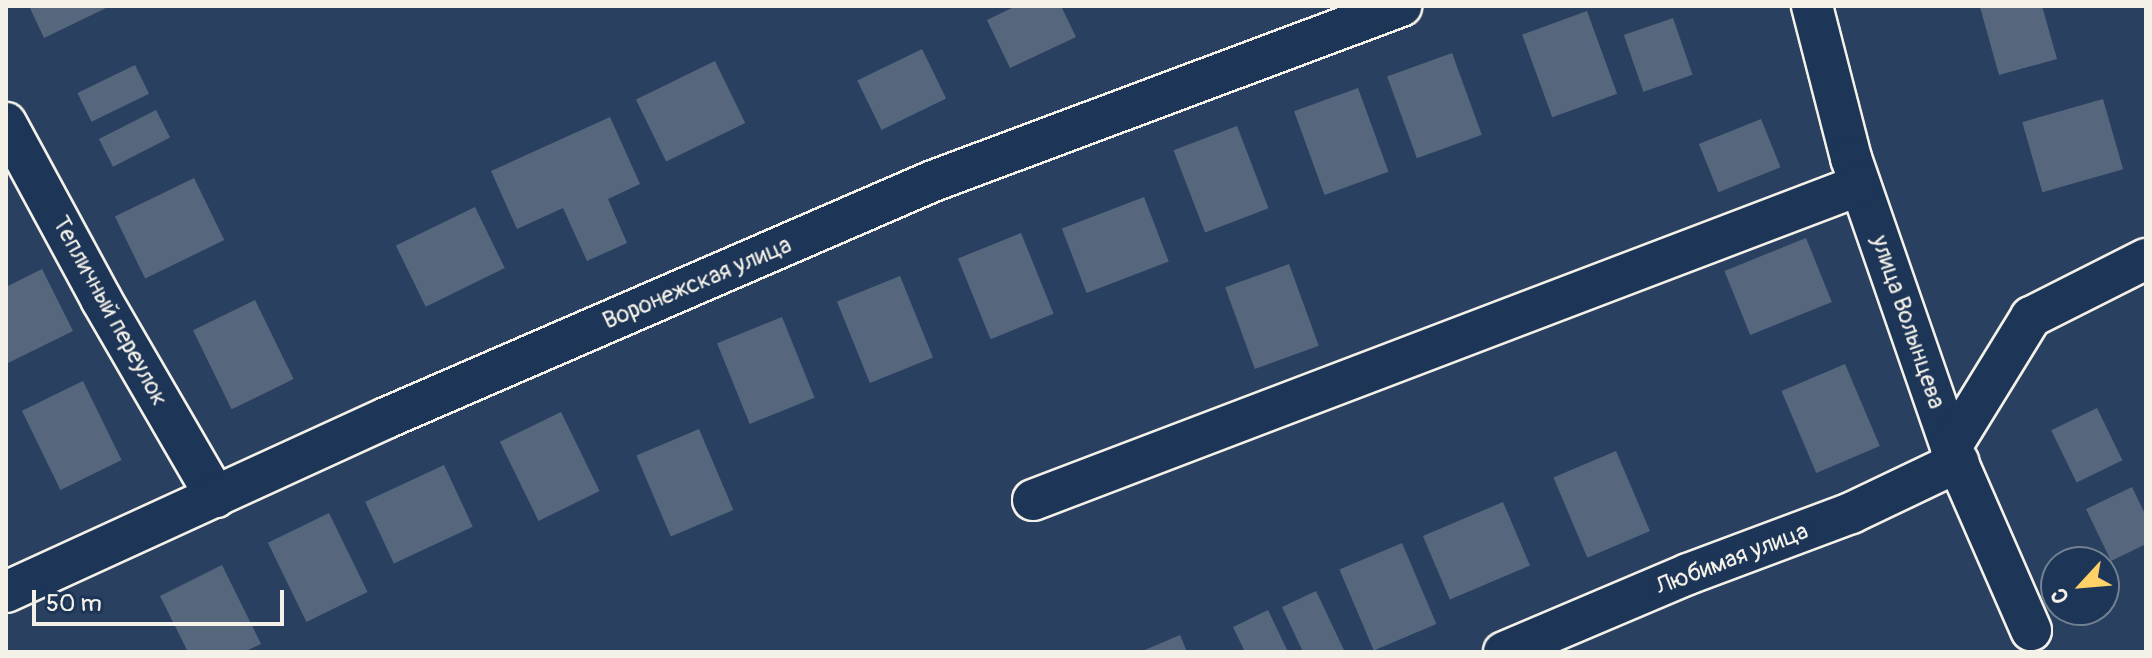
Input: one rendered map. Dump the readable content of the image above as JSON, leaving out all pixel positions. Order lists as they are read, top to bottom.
{
  "streets": {
    "street": [
      "Воронежская улица",
      "Тепличный переулок",
      "улица Волынцева",
      "Любимая улица"
    ]
  },
  "crossings": [
    ["Воронежская улица", "Тепличный переулок"],
    ["улица Волынцева", "Любимая улица"]
  ],
  "scale_bar": "50 m",
  "north": "bottom left"
}
